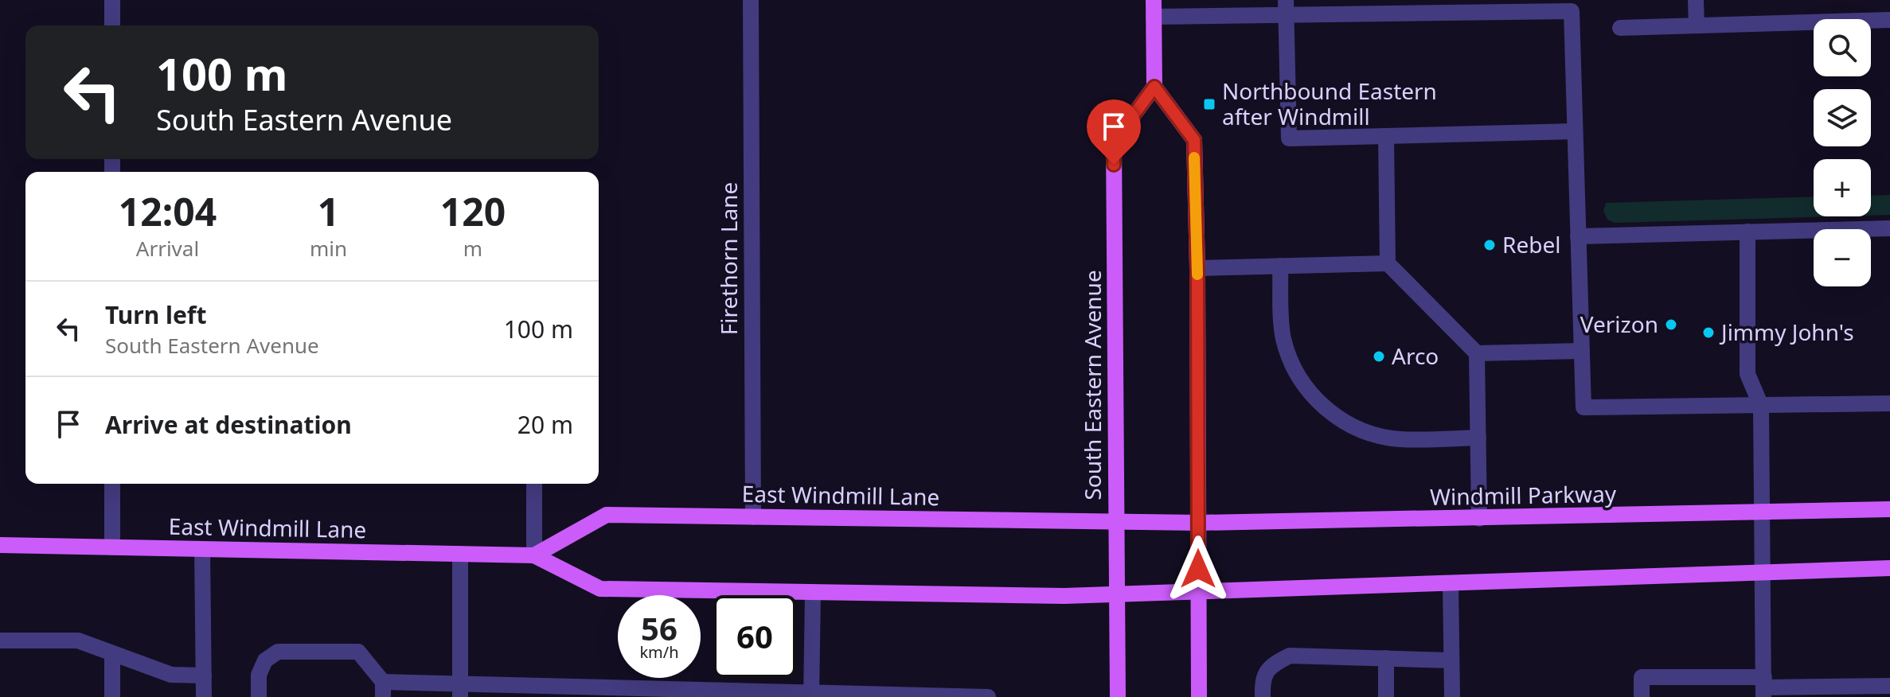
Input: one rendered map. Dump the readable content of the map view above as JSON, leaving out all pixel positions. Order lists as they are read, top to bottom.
{
  "streets": {
    "main road": ["South Eastern Avenue", "East Windmill Lane", "Windmill Parkway"],
    "street": ["Firethorn Lane"]
  },
  "crossings": [
    ["Firethorn Lane", "East Windmill Lane"],
    ["South Eastern Avenue", "East Windmill Lane"],
    ["East Windmill Lane", "Windmill Parkway"]
  ],
  "places": {
    "transit": ["Northbound Eastern after Windmill"],
    "other": [
      "Rebel",
      "Verizon",
      "Jimmy John's",
      "Arco"
    ]
  },
  "page": {
    "map_buttons": ["+", "−"],
    "turn": ["100 m", "South Eastern Avenue"],
    "eta": [
      "12:04",
      "Arrival",
      "1",
      "min",
      "120",
      "m"
    ],
    "list": [
      {
        "name": "Turn left",
        "note": "South Eastern Avenue",
        "value": "100 m"
      },
      {
        "name": "Arrive at destination",
        "value": "20 m"
      }
    ],
    "speed": "56 km/h",
    "limit": "60"
  }
}
